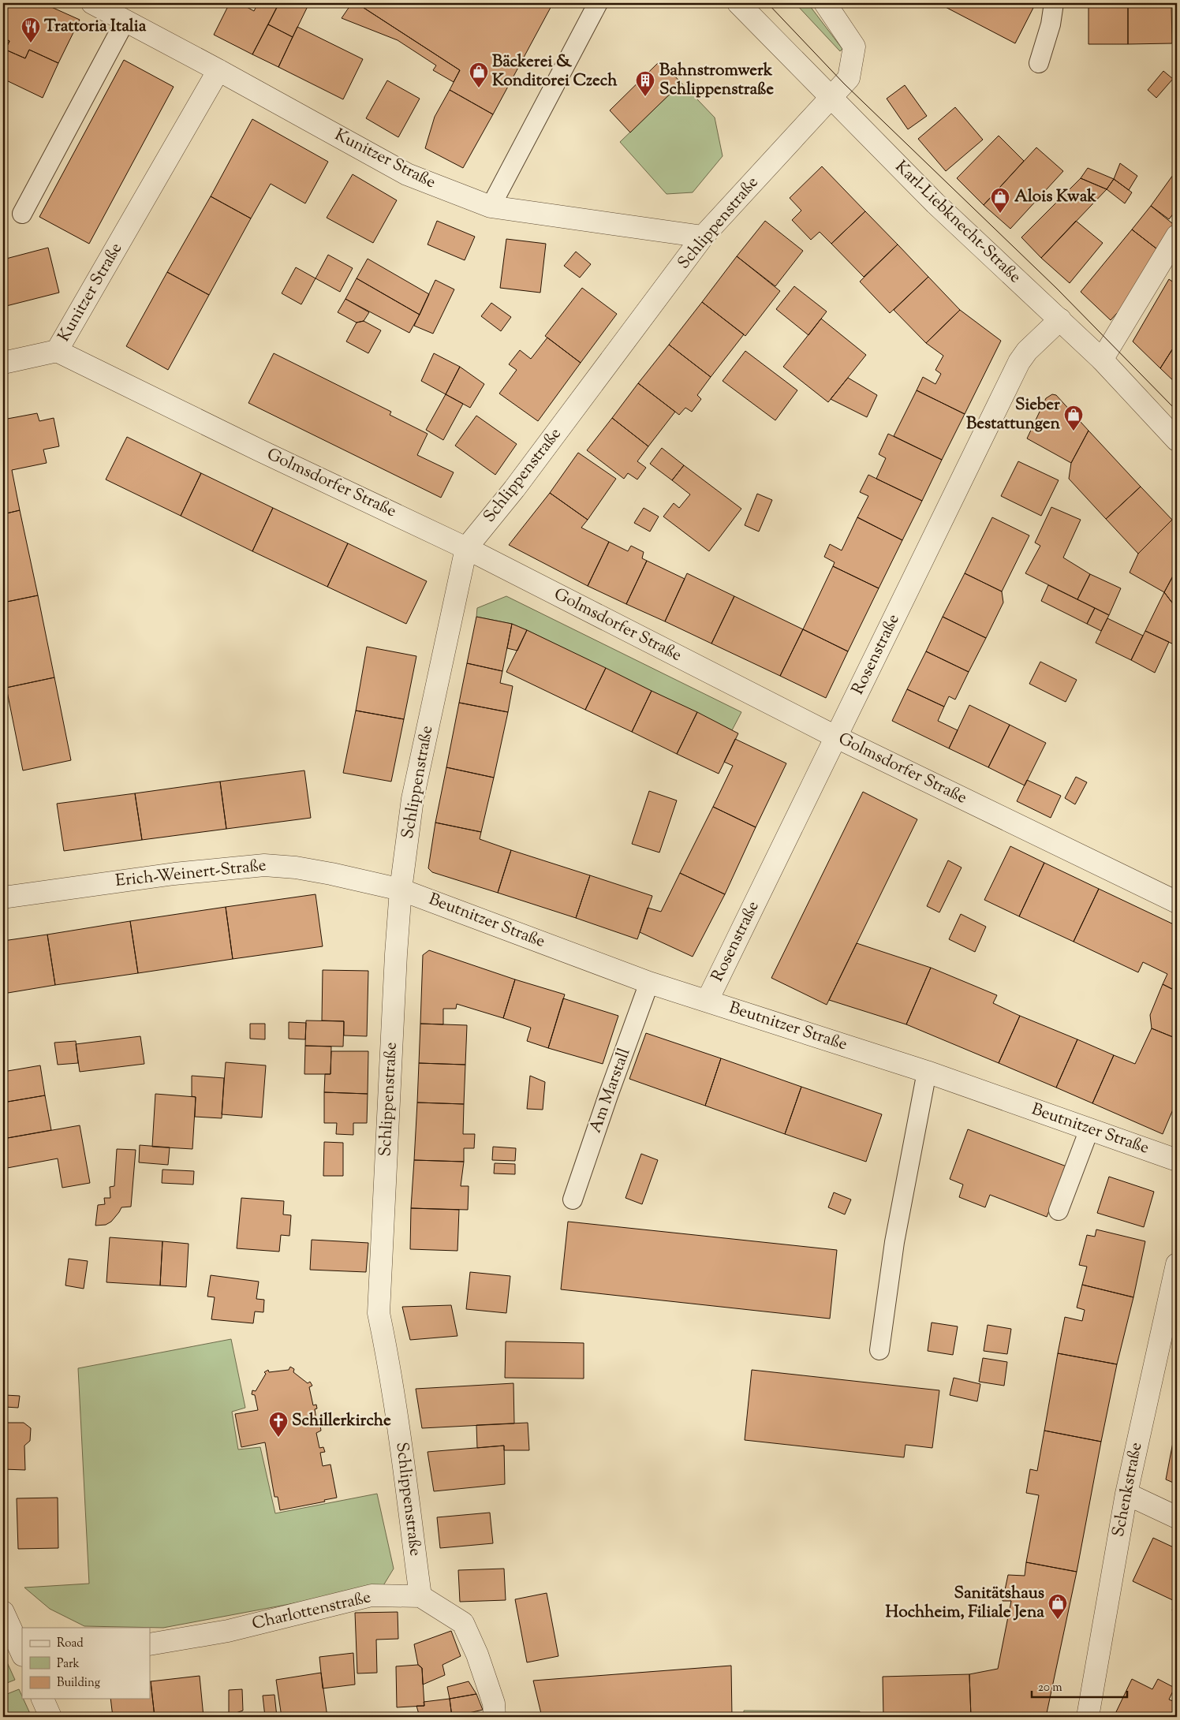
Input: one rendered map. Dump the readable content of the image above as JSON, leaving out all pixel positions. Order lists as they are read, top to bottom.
{
  "streets": {
    "street": [
      "Kunitzer Straße",
      "Karl-Liebknecht-Straße",
      "Schlippenstraße",
      "Golmsdorfer Straße",
      "Rosenstraße",
      "Erich-Weinert-Straße",
      "Beutnitzer Straße",
      "Schenkstraße",
      "Charlottenstraße"
    ],
    "lane": ["Am Marstall"]
  },
  "crossings": [
    ["Kunitzer Straße", "Schlippenstraße"],
    ["Kunitzer Straße", "Golmsdorfer Straße"],
    ["Karl-Liebknecht-Straße", "Schlippenstraße"],
    ["Karl-Liebknecht-Straße", "Rosenstraße"],
    ["Schlippenstraße", "Golmsdorfer Straße"],
    ["Schlippenstraße", "Erich-Weinert-Straße"],
    ["Schlippenstraße", "Beutnitzer Straße"],
    ["Schlippenstraße", "Charlottenstraße"],
    ["Golmsdorfer Straße", "Rosenstraße"],
    ["Rosenstraße", "Beutnitzer Straße"],
    ["Erich-Weinert-Straße", "Beutnitzer Straße"],
    ["Beutnitzer Straße", "Am Marstall"]
  ],
  "places": {
    "restaurant": ["Trattoria Italia"],
    "shop": [
      "Bäckerei & Konditorei Czech",
      "Alois Kwak",
      "Sieber Bestattungen",
      "Sanitätshaus Hochheim, Filiale Jena"
    ],
    "building": ["Bahnstromwerk Schlippenstraße"],
    "church": ["Schillerkirche"]
  },
  "legend": ["Road", "Park", "Building"],
  "scale_bar": "20 m"
}
